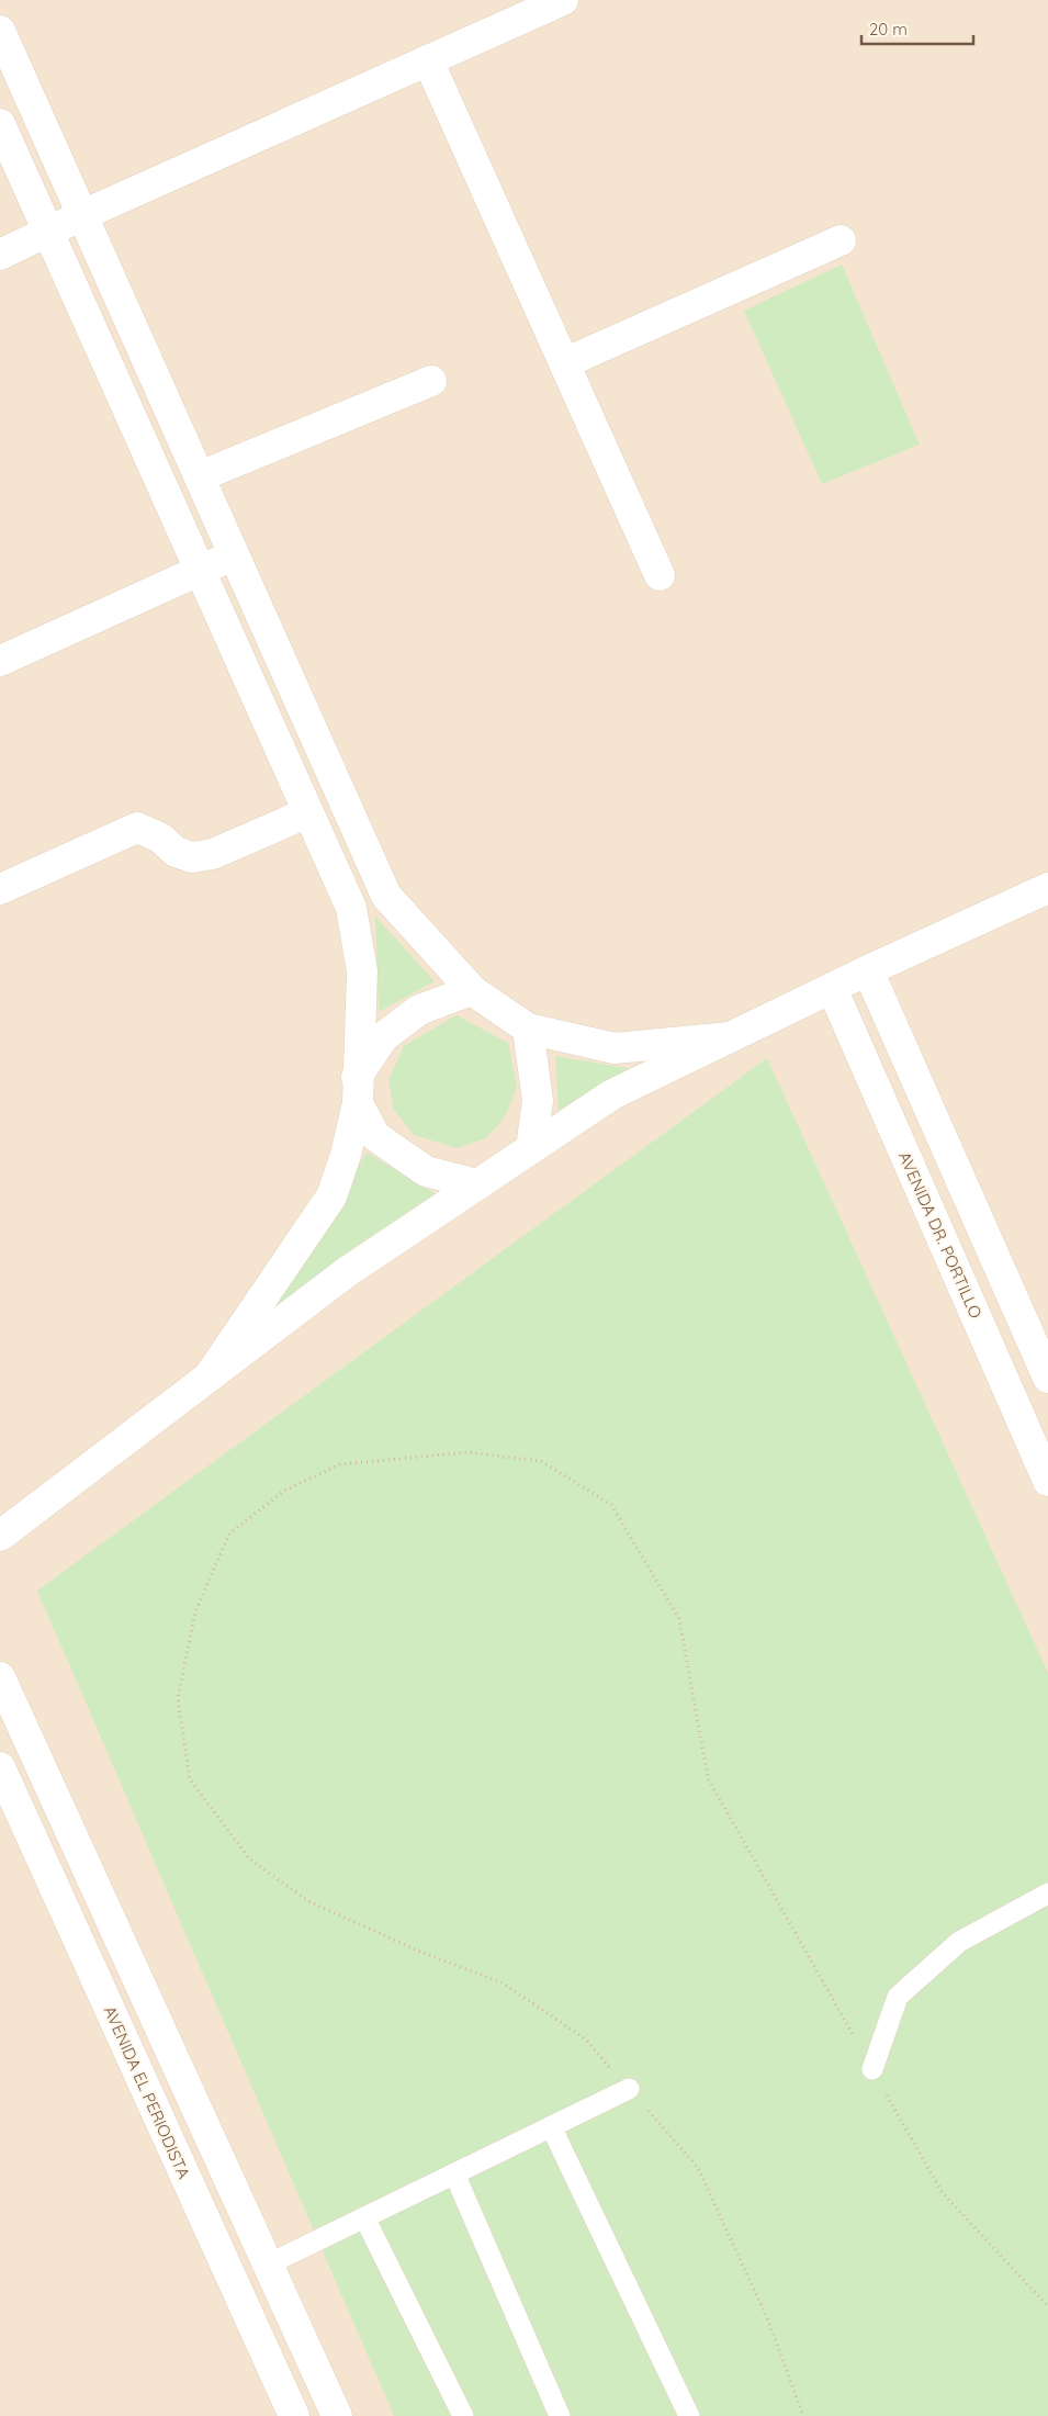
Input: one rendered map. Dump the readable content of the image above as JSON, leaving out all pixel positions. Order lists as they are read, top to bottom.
{
  "streets": {
    "street": ["AVENIDA DR. PORTILLO", "AVENIDA EL PERIODISTA"]
  },
  "scale_bar": "20 m"
}
